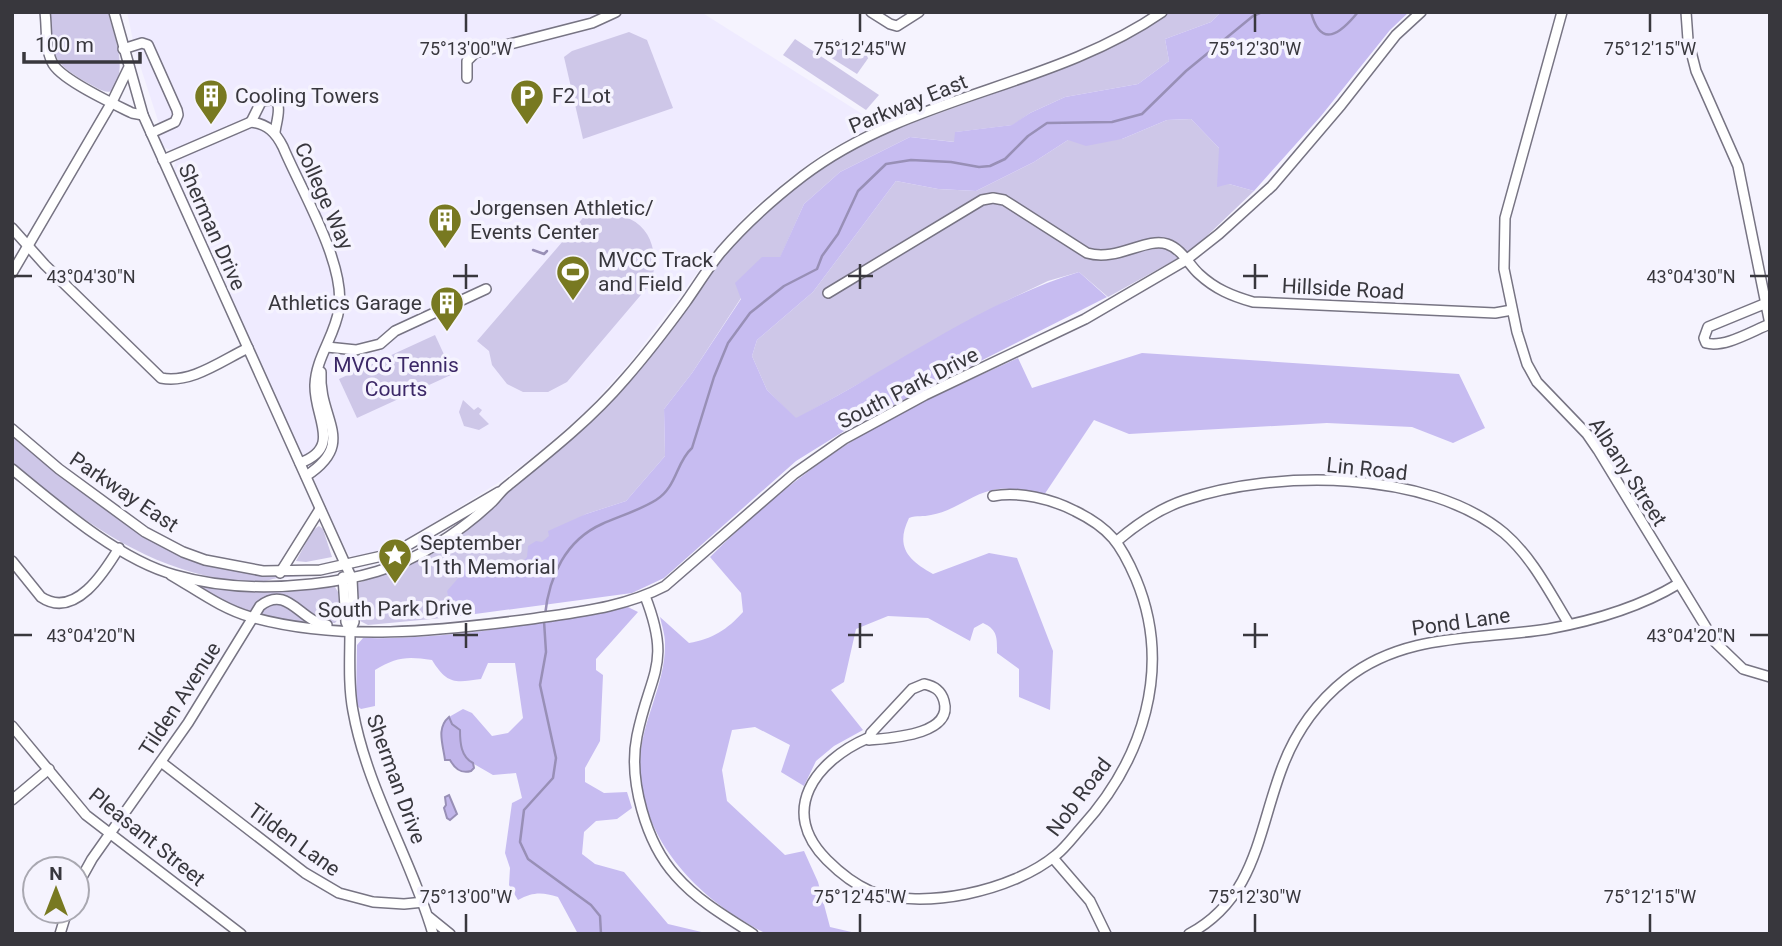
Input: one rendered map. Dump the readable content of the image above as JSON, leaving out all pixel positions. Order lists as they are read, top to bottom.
{
  "streets": {
    "street": [
      "Parkway East",
      "College Way",
      "Sherman Drive",
      "Hillside Road",
      "South Park Drive",
      "Lin Road",
      "Albany Street",
      "Pond Lane",
      "Tilden Avenue",
      "Nob Road",
      "Pleasant Street",
      "Tilden Lane"
    ]
  },
  "crossings": [
    ["Parkway East", "Sherman Drive"],
    ["Parkway East", "South Park Drive"],
    ["Parkway East", "Tilden Avenue"],
    ["College Way", "Sherman Drive"],
    ["Sherman Drive", "South Park Drive"],
    ["Sherman Drive", "Tilden Avenue"],
    ["Sherman Drive", "Tilden Lane"],
    ["Hillside Road", "South Park Drive"],
    ["Hillside Road", "Albany Street"],
    ["South Park Drive", "Tilden Avenue"],
    ["Lin Road", "Pond Lane"],
    ["Lin Road", "Nob Road"],
    ["Albany Street", "Pond Lane"],
    ["Tilden Avenue", "Pleasant Street"],
    ["Tilden Avenue", "Tilden Lane"]
  ],
  "parks": ["MVCC Tennis Courts"],
  "places": {
    "building": ["Cooling Towers", "Jorgensen Athletic/ Events Center", "Athletics Garage"],
    "parking": ["F2 Lot"],
    "sports": ["MVCC Track and Field"],
    "place": ["September 11th Memorial"]
  },
  "scale_bar": "100 m",
  "north": "top",
  "coordinates": [
    "75°13'00\"W",
    "75°12'45\"W",
    "75°12'30\"W",
    "75°12'15\"W",
    "43°04'30\"N",
    "43°04'20\"N"
  ]
}
